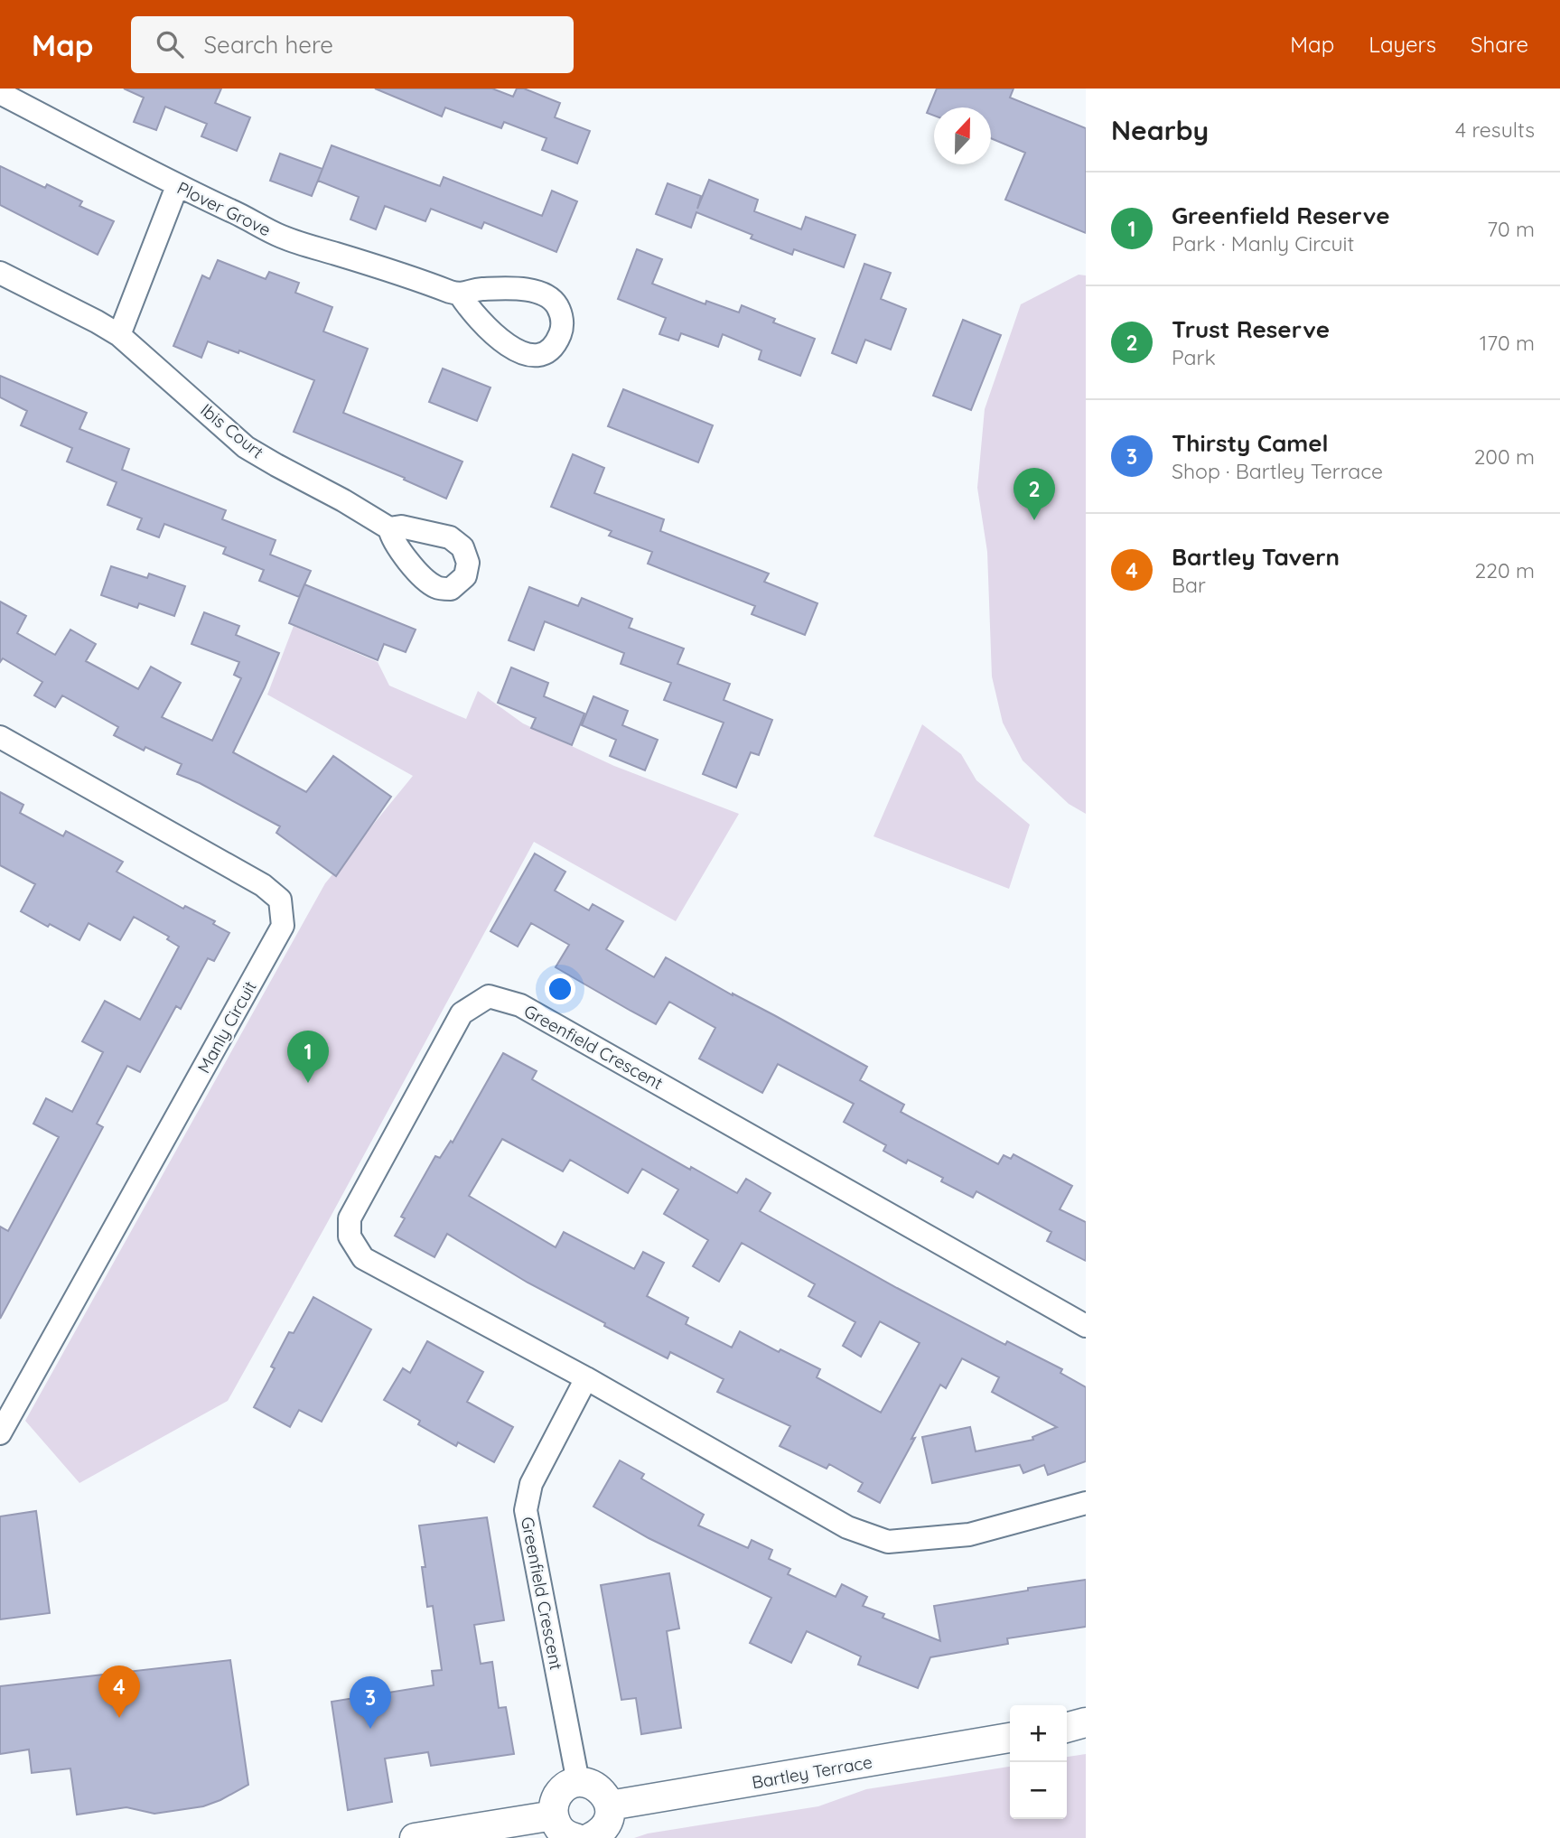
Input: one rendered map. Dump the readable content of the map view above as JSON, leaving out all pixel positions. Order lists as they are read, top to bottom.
{
  "streets": {
    "street": [
      "Plover Grove",
      "Ibis Court",
      "Manly Circuit",
      "Greenfield Crescent",
      "Bartley Terrace"
    ]
  },
  "north": "top",
  "page": {
    "header": "Map",
    "search": "Search here",
    "nav": ["Map", "Layers", "Share"],
    "heading": ["Nearby", "4 results"],
    "list": [
      {
        "mark": "1",
        "name": "Greenfield Reserve",
        "note": "Park · Manly Circuit",
        "value": "70 m"
      },
      {
        "mark": "2",
        "name": "Trust Reserve",
        "note": "Park",
        "value": "170 m"
      },
      {
        "mark": "3",
        "name": "Thirsty Camel",
        "note": "Shop · Bartley Terrace",
        "value": "200 m"
      },
      {
        "mark": "4",
        "name": "Bartley Tavern",
        "note": "Bar",
        "value": "220 m"
      }
    ],
    "pins": [
      "2",
      "1",
      "4",
      "3"
    ],
    "map_buttons": ["+", "−"]
  }
}
